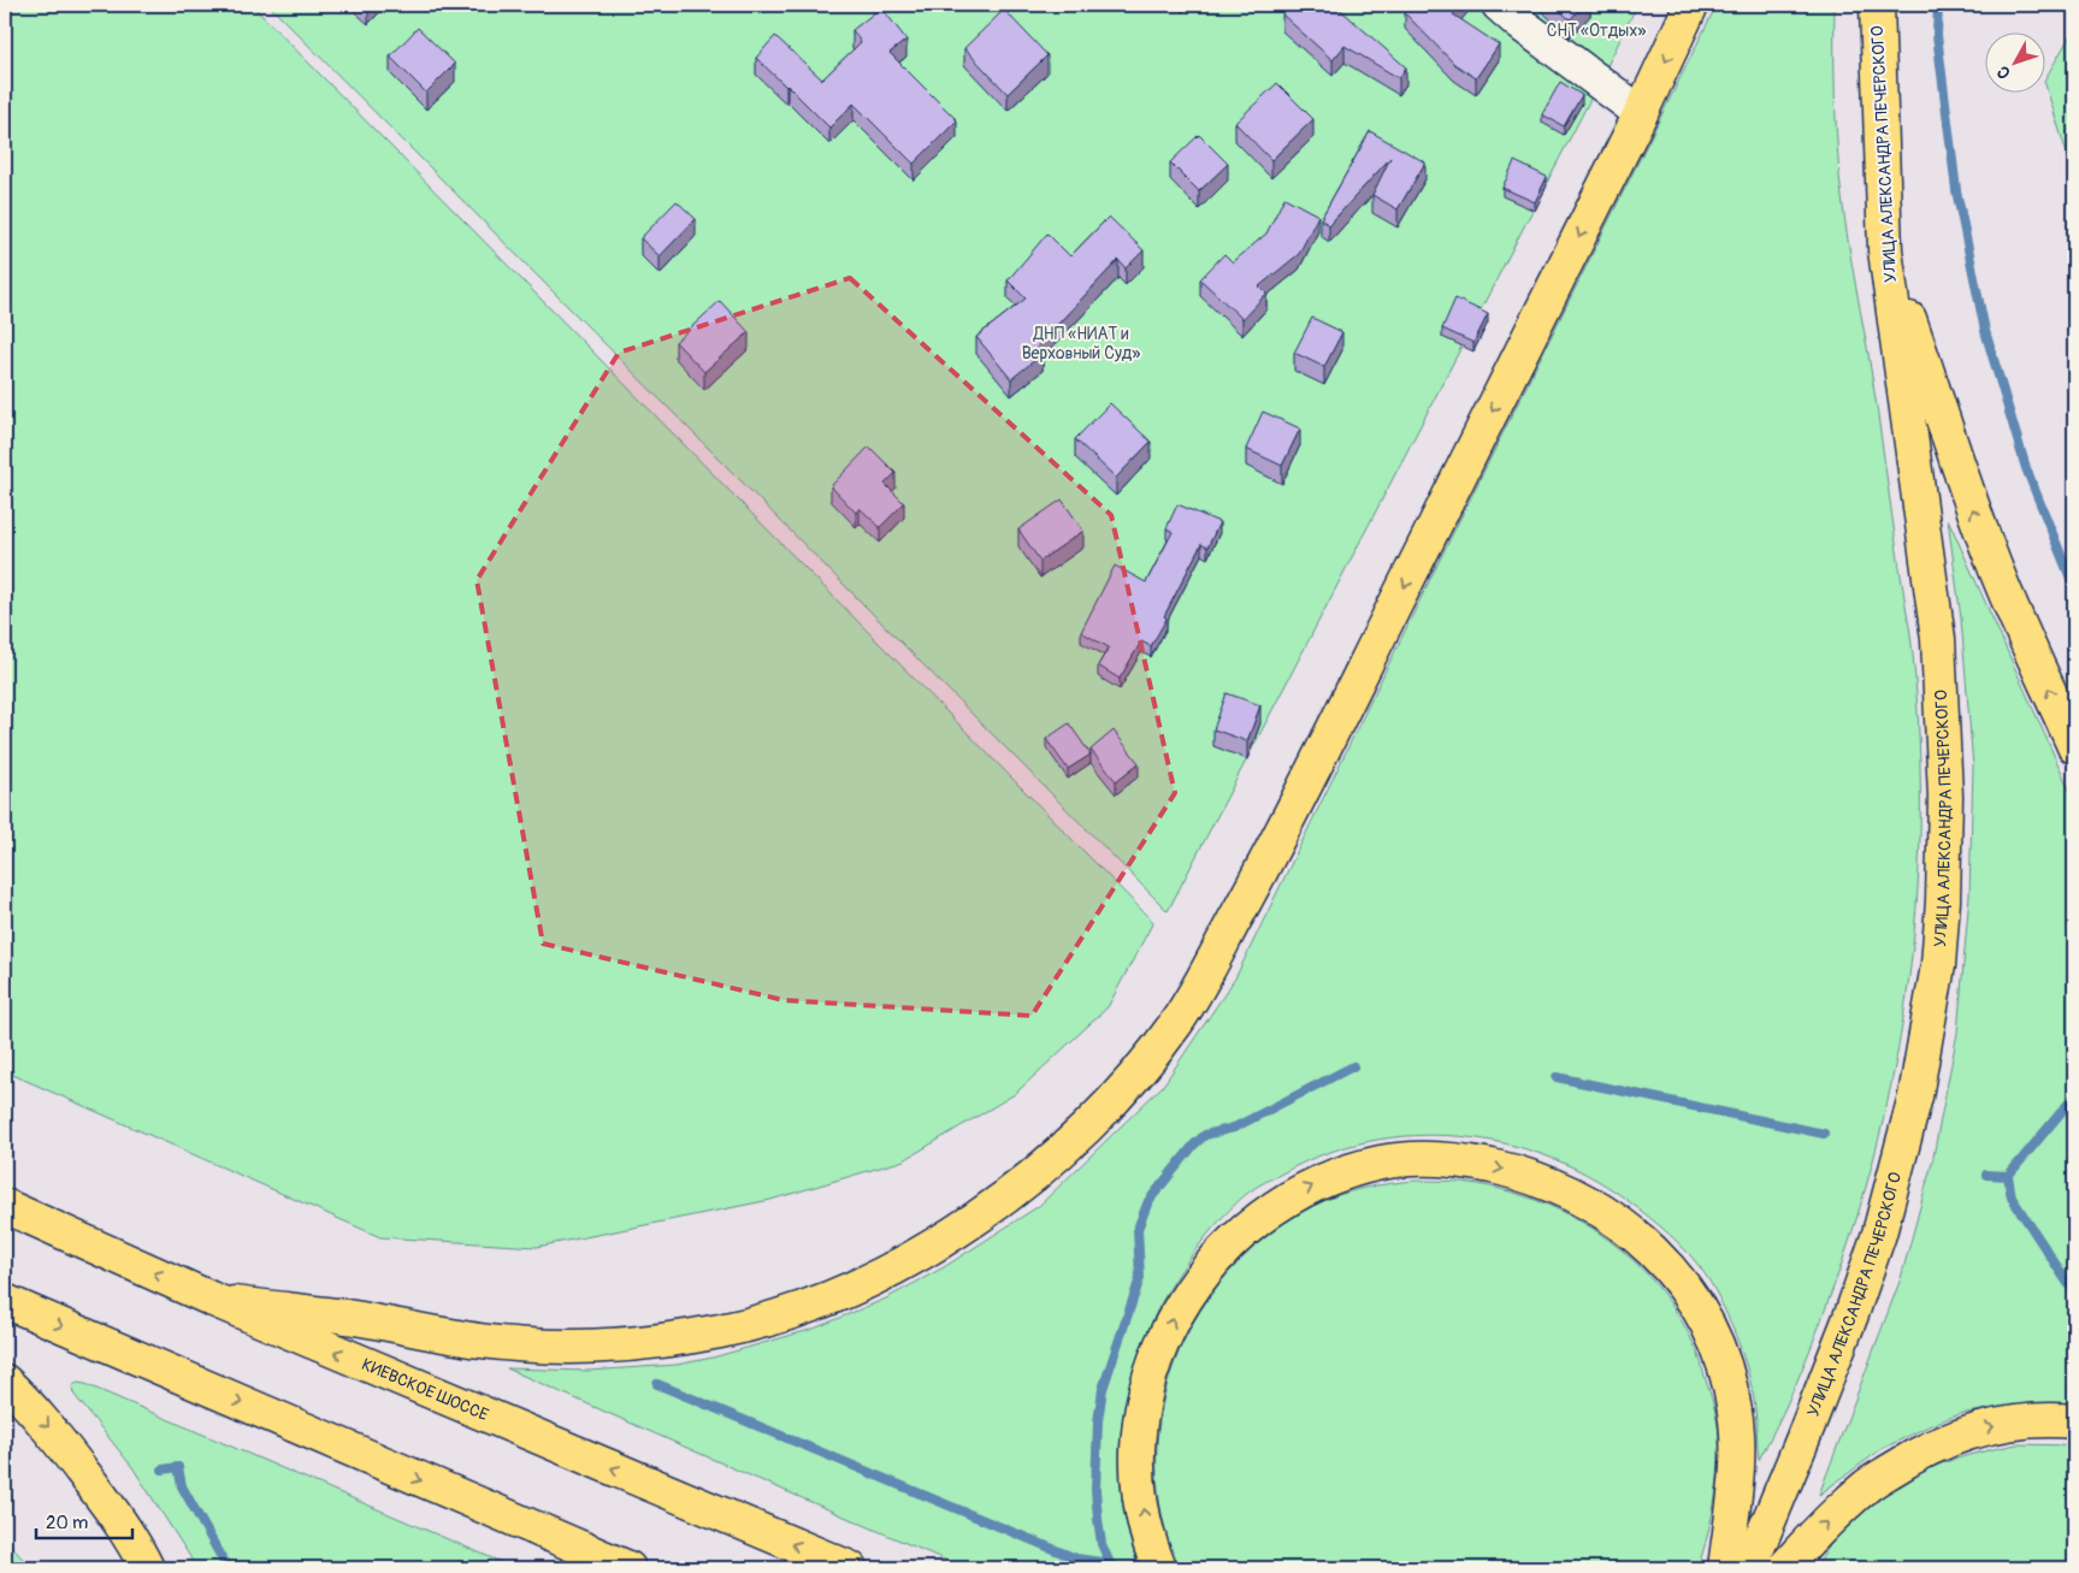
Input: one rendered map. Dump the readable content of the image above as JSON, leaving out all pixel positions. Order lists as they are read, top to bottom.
{
  "streets": {
    "main road": ["УЛИЦА АЛЕКСАНДРА ПЕЧЕРСКОГО", "КИЕВСКОЕ ШОССЕ"]
  },
  "parks": ["СНТ «Отдых»", "ДНП «НИАТ и Верховный Суд»"],
  "scale_bar": "20 m",
  "north": "bottom left"
}
